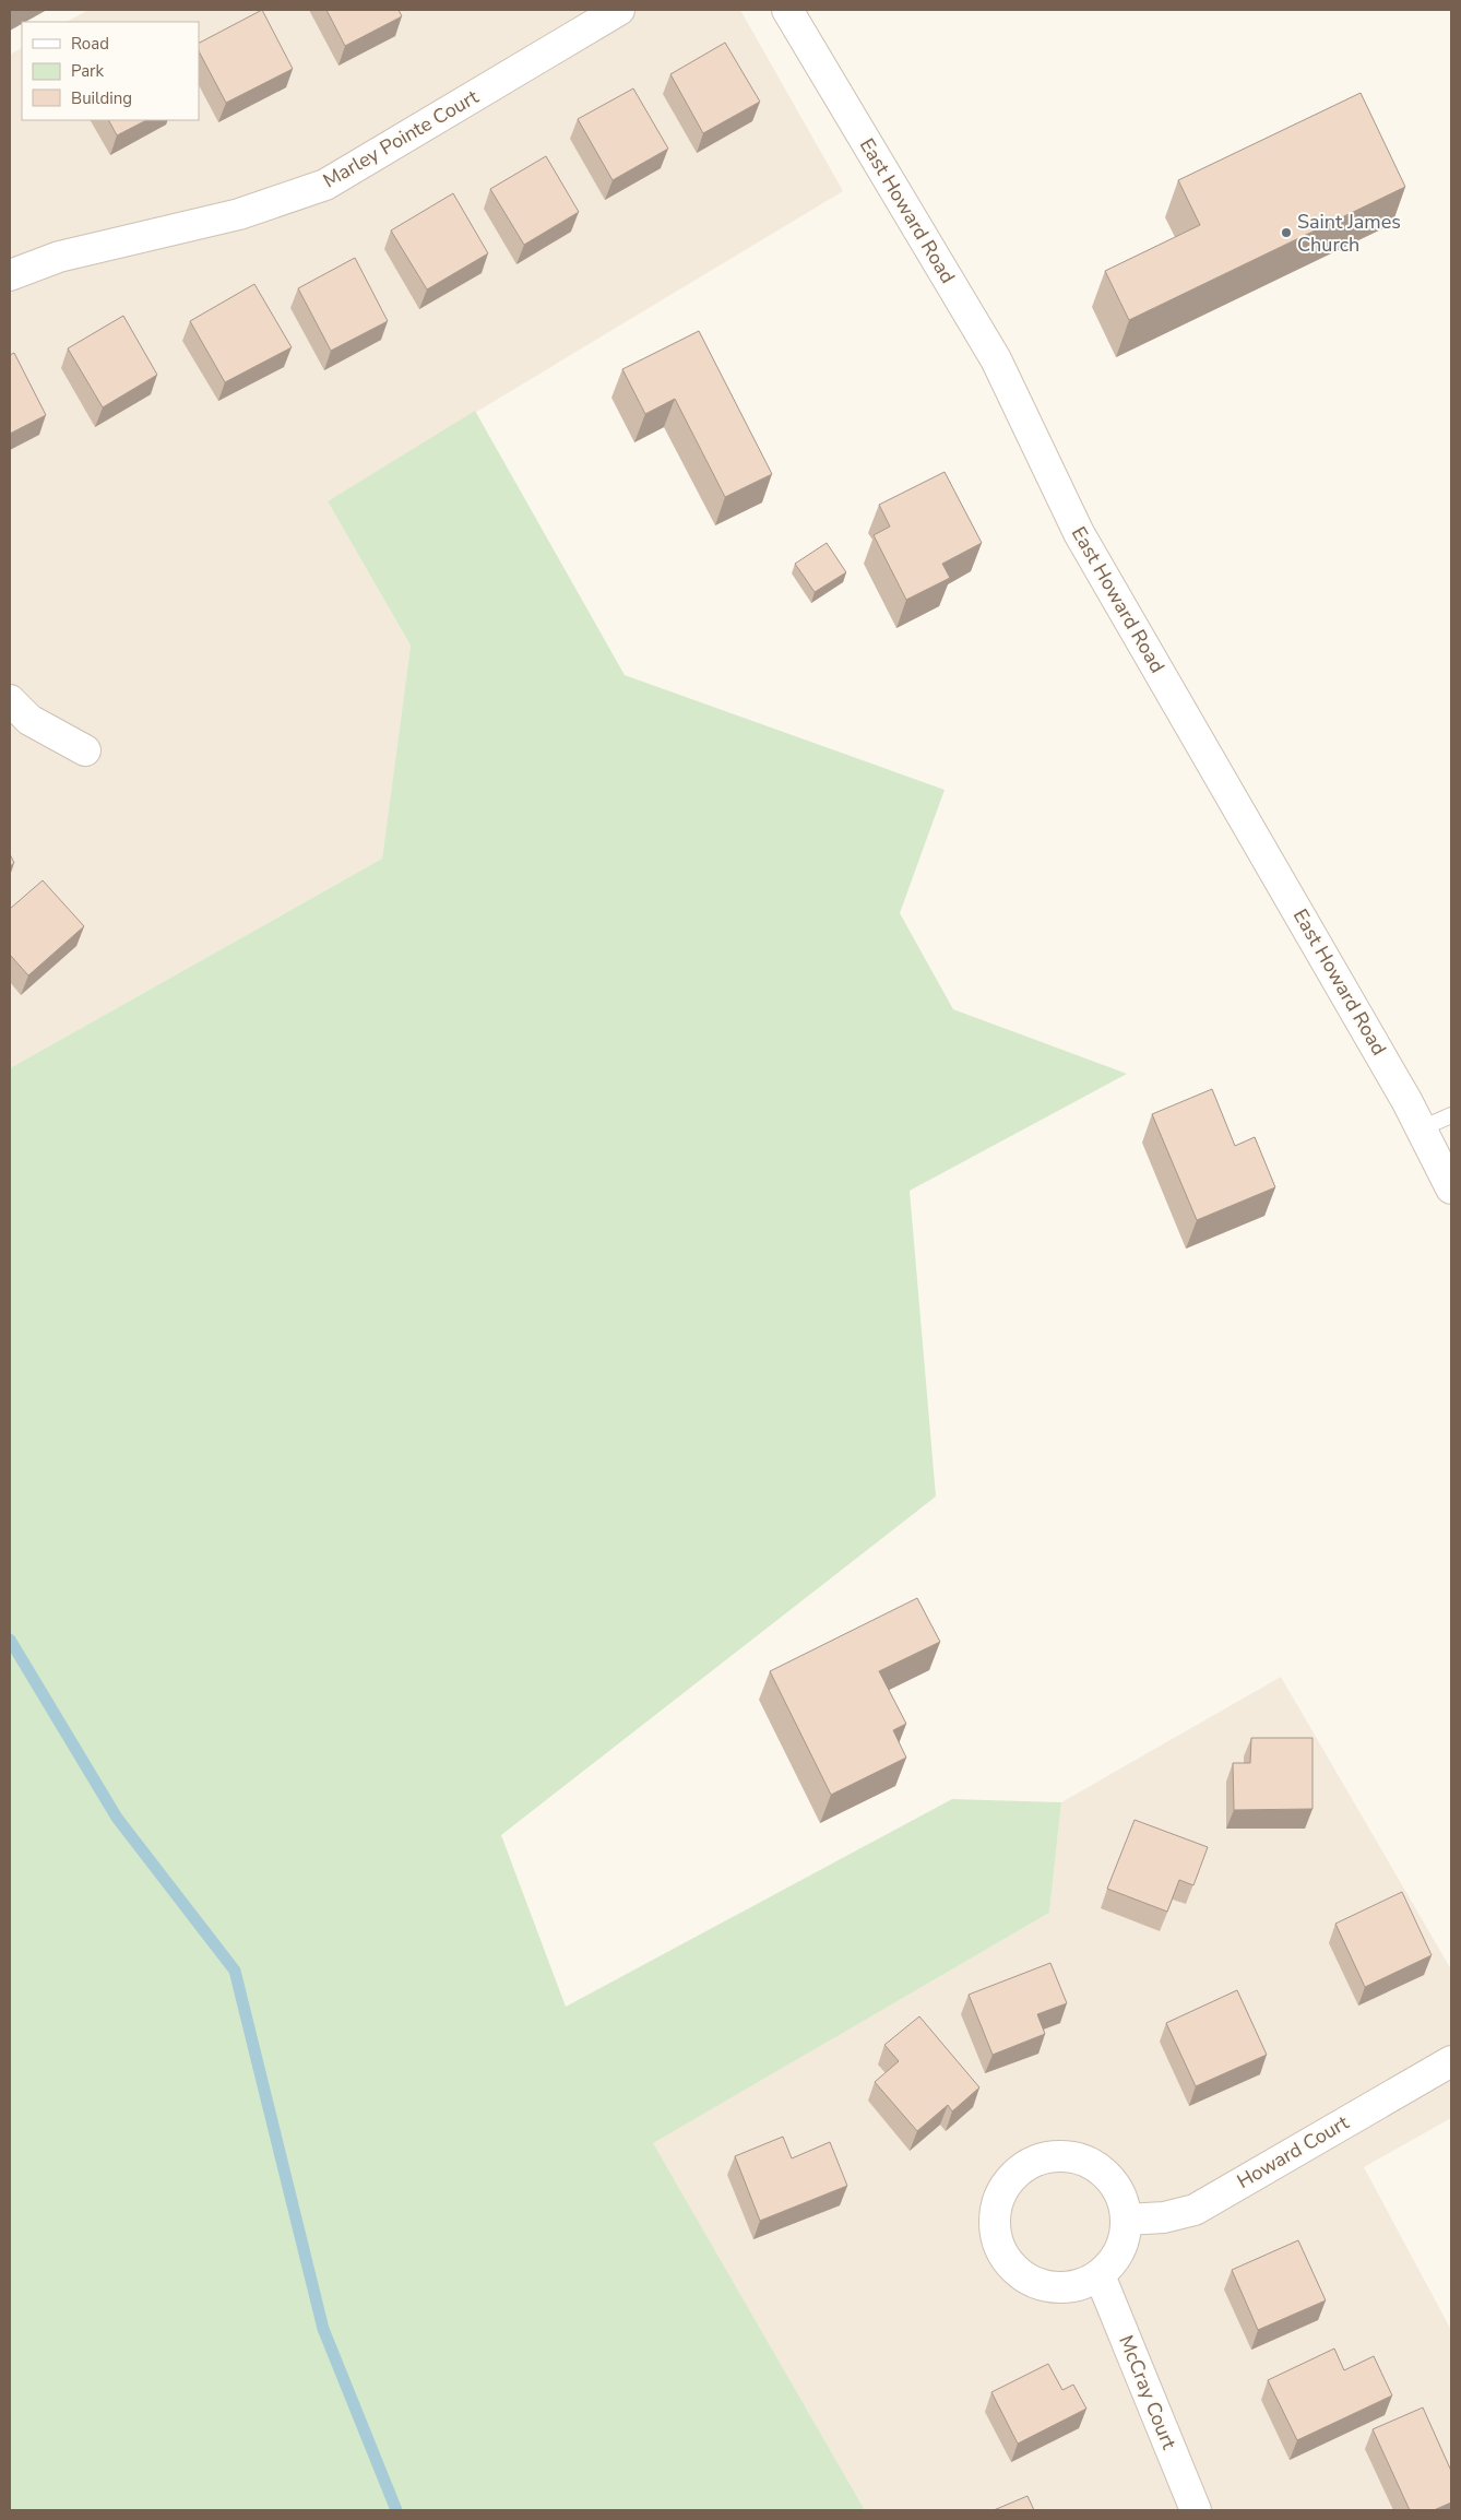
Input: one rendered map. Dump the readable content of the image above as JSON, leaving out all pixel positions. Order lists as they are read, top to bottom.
{
  "streets": {
    "street": [
      "Marley Pointe Court",
      "East Howard Road",
      "Howard Court",
      "McCray Court"
    ]
  },
  "crossings": [
    ["Howard Court", "McCray Court"]
  ],
  "places": ["Saint James Church"],
  "legend": ["Road", "Park", "Building"]
}
